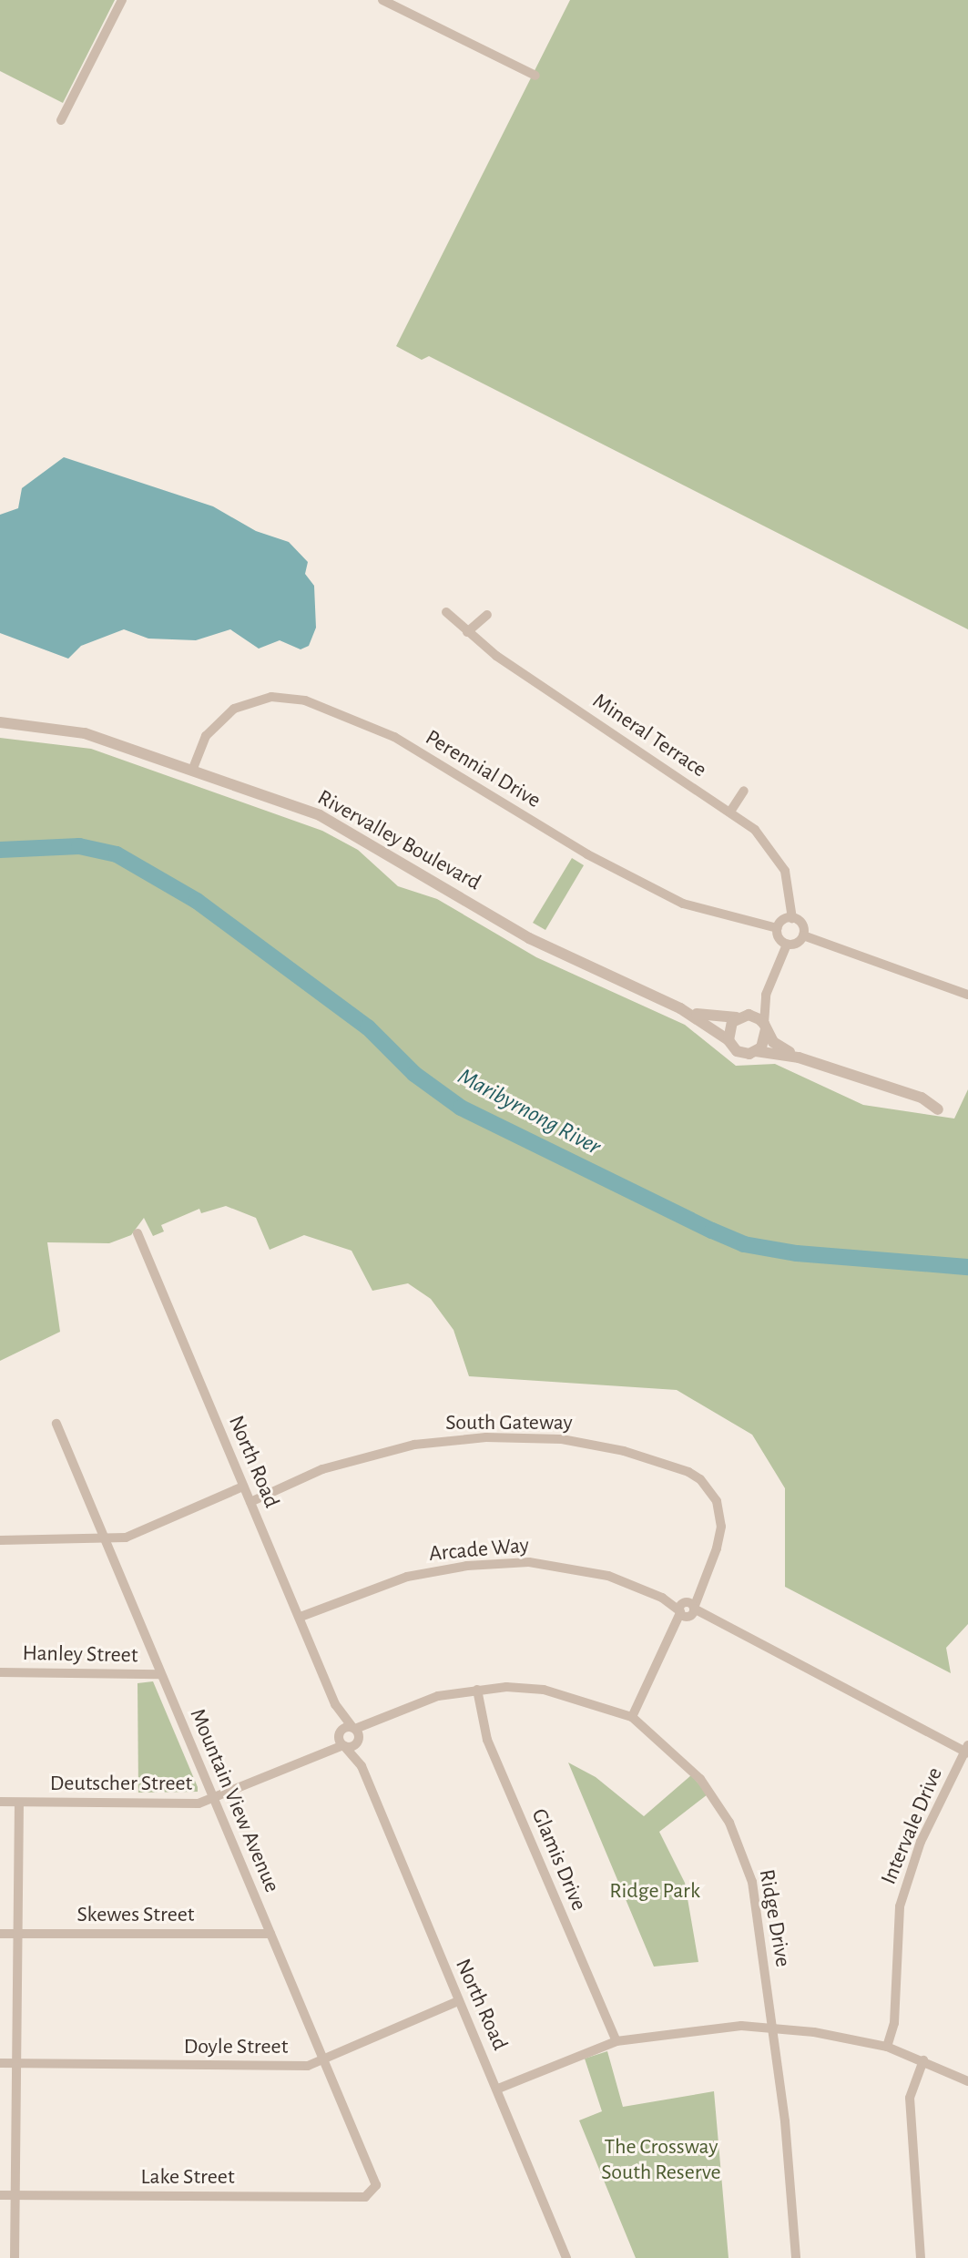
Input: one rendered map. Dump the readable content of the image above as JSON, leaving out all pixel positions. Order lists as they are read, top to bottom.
{
  "streets": {
    "street": [
      "Mineral Terrace",
      "Perennial Drive",
      "Rivervalley Boulevard",
      "South Gateway",
      "North Road",
      "Arcade Way",
      "Hanley Street",
      "Deutscher Street",
      "Mountain View Avenue",
      "Intervale Drive",
      "Glamis Drive",
      "Skewes Street",
      "Ridge Drive",
      "Doyle Street",
      "Lake Street"
    ]
  },
  "crossings": [
    ["Mineral Terrace", "Perennial Drive"],
    ["Perennial Drive", "Rivervalley Boulevard"],
    ["South Gateway", "North Road"],
    ["South Gateway", "Arcade Way"],
    ["South Gateway", "Ridge Drive"],
    ["North Road", "Arcade Way"],
    ["North Road", "Deutscher Street"],
    ["North Road", "Ridge Drive"],
    ["North Road", "Doyle Street"],
    ["Arcade Way", "Intervale Drive"],
    ["Hanley Street", "Mountain View Avenue"],
    ["Deutscher Street", "Mountain View Avenue"],
    ["Deutscher Street", "Ridge Drive"],
    ["Mountain View Avenue", "Skewes Street"],
    ["Mountain View Avenue", "Doyle Street"],
    ["Mountain View Avenue", "Lake Street"],
    ["Glamis Drive", "Ridge Drive"]
  ],
  "water": ["Maribyrnong River"],
  "parks": ["Ridge Park", "The Crossway South Reserve"]
}
